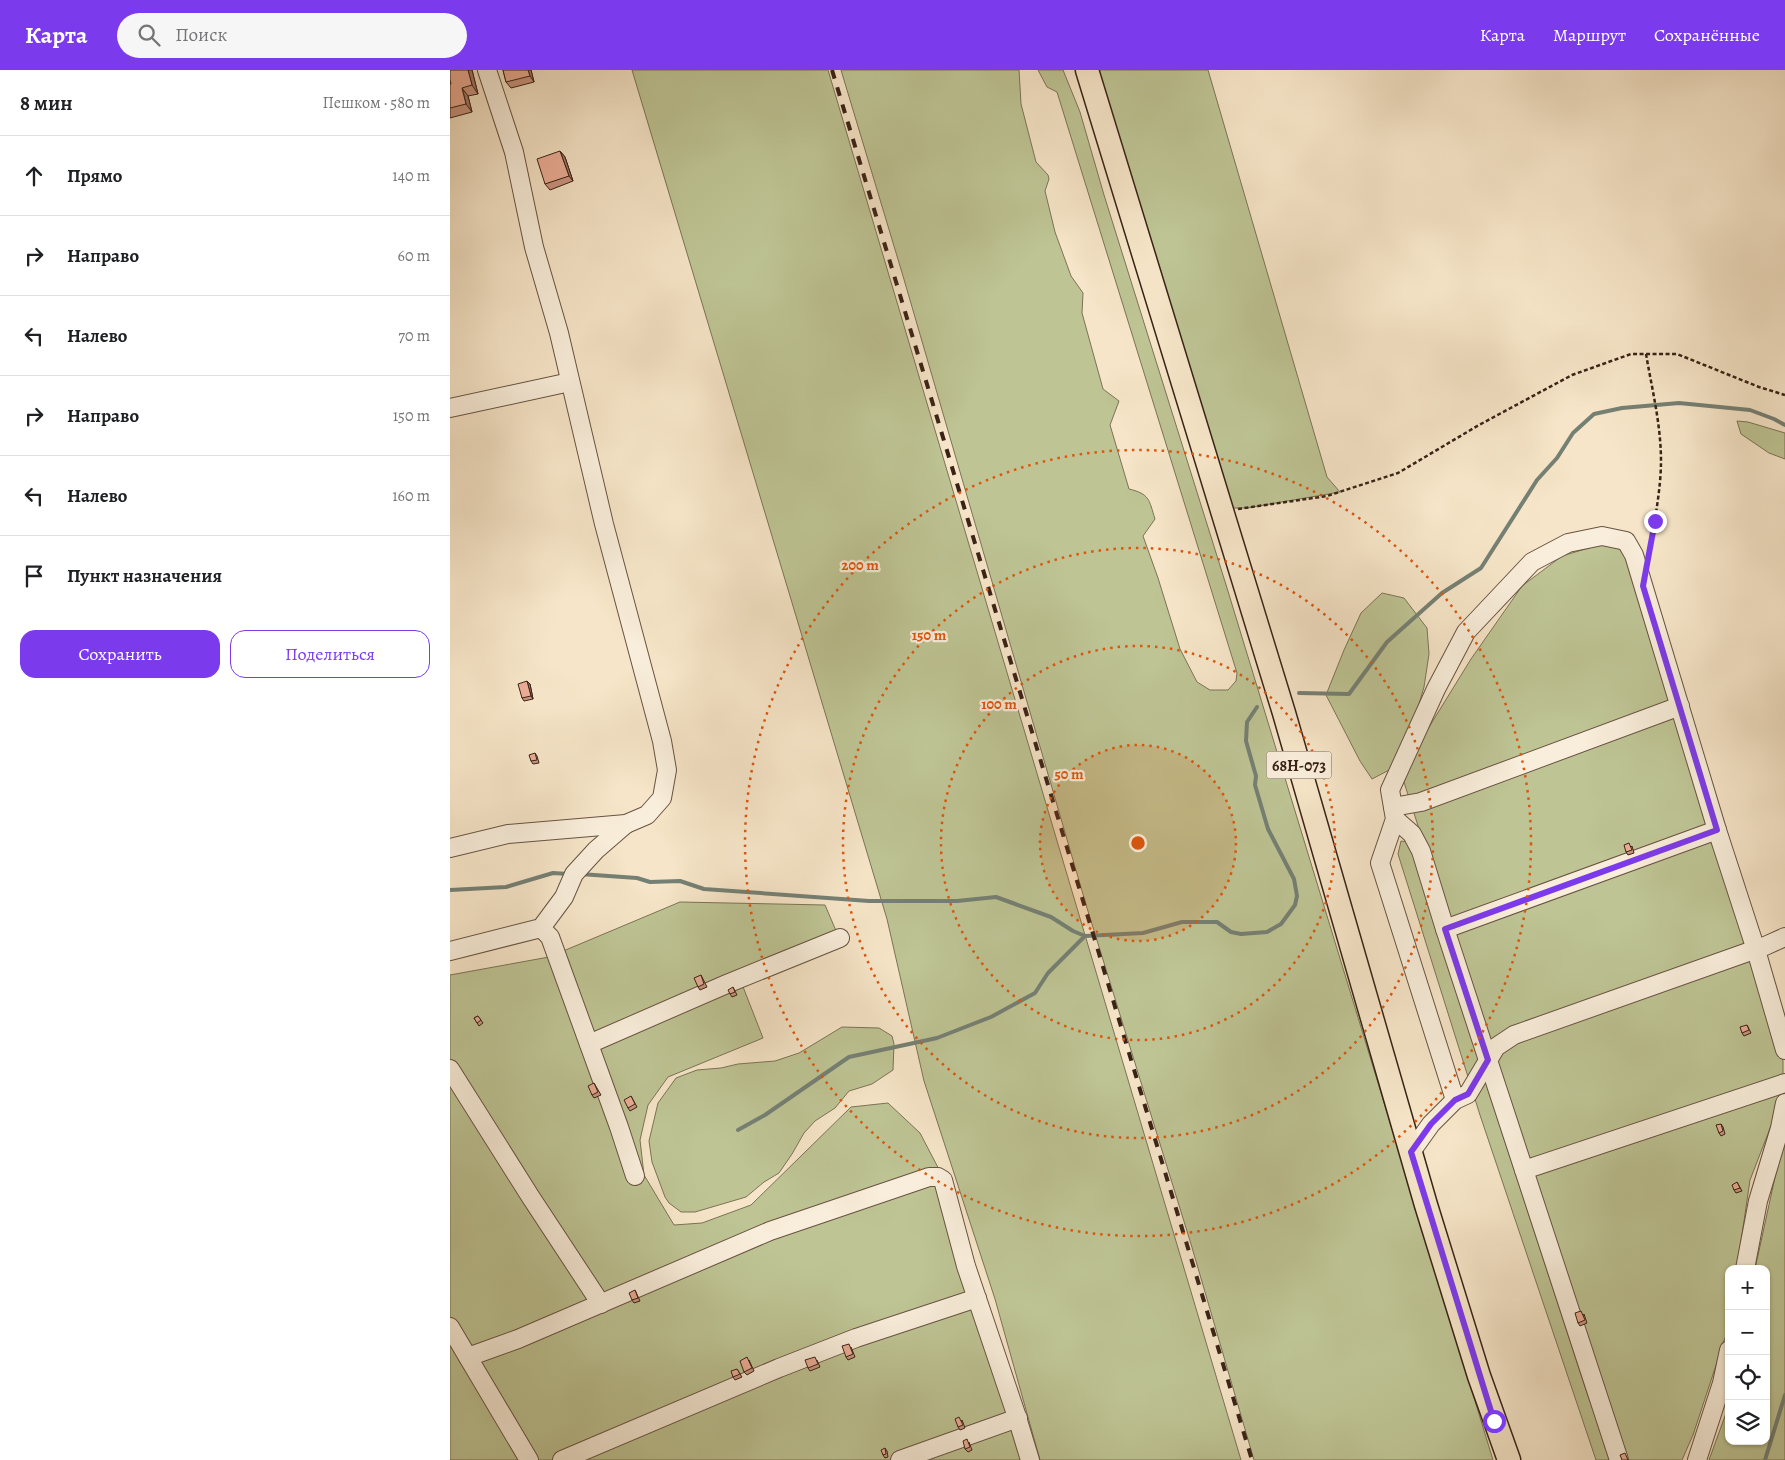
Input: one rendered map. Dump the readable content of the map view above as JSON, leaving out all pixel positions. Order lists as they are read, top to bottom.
{
  "streets": {
    "main road": ["68Н-073"]
  },
  "page": {
    "header": "Карта",
    "search": "Поиск",
    "nav": ["Карта", "Маршрут", "Сохранённые"],
    "heading": ["8 мин", "Пешком · 580 m"],
    "list": [
      ["Прямо", "140 m"],
      ["Направо", "60 m"],
      ["Налево", "70 m"],
      ["Направо", "150 m"],
      ["Налево", "160 m"],
      "Пункт назначения"
    ],
    "buttons": ["Сохранить", "Поделиться"],
    "map_buttons": ["+", "−"]
  },
  "rings": [
    "200 m",
    "150 m",
    "100 m",
    "50 m"
  ]
}
